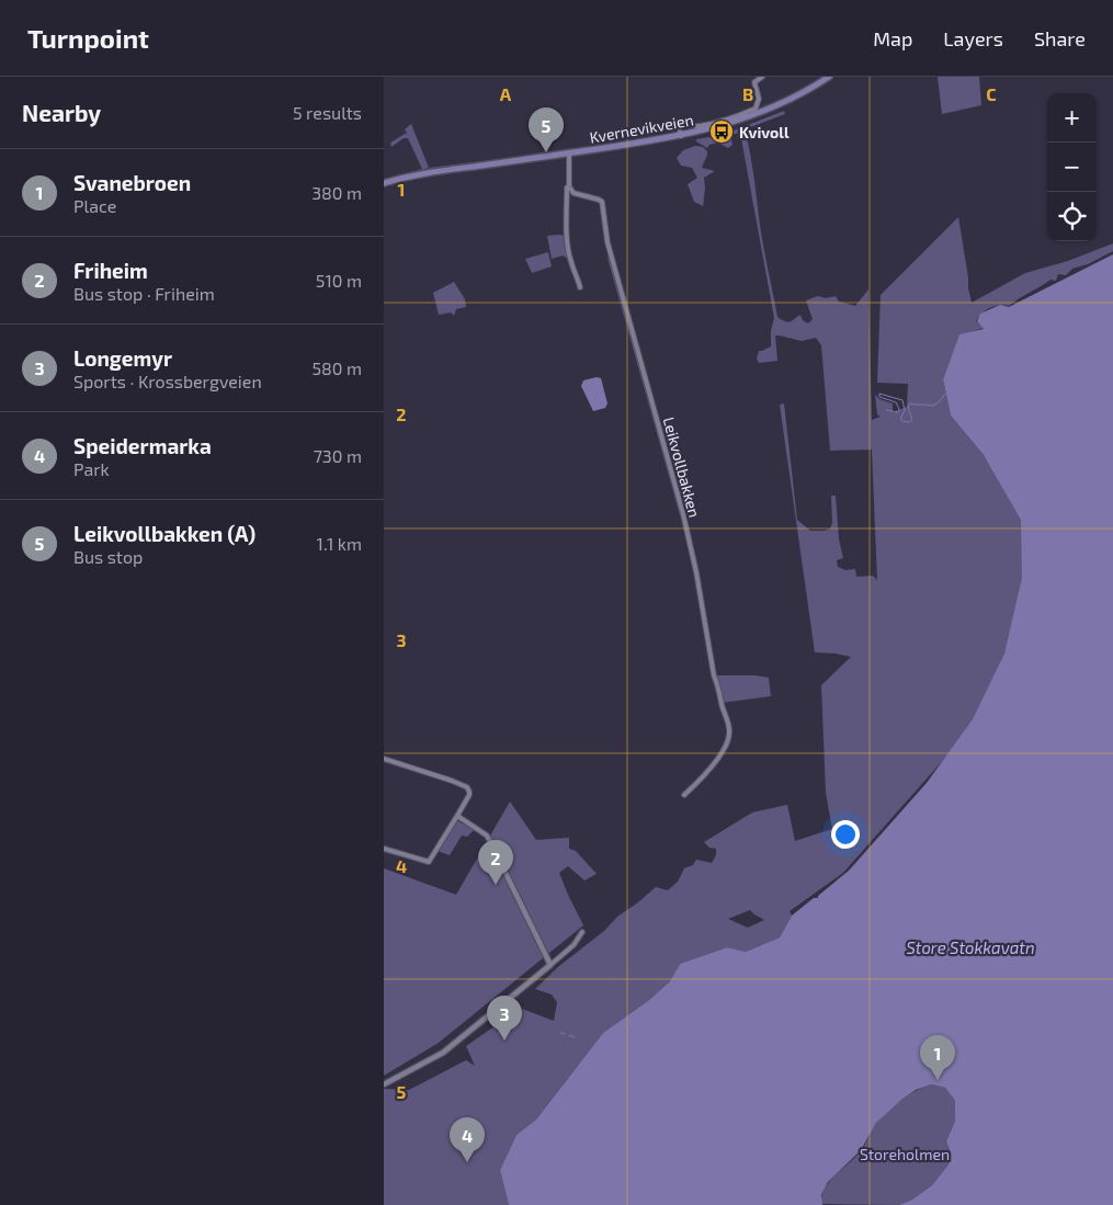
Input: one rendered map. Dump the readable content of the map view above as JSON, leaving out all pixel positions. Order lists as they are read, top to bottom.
{
  "streets": {
    "main road": ["Kvernevikveien"],
    "street": ["Leikvollbakken"]
  },
  "water": ["Store Stokkavatn"],
  "parks": ["Storeholmen"],
  "places": {
    "bus stop": ["Kvivoll"]
  },
  "page": {
    "header": "Turnpoint",
    "nav": ["Map", "Layers", "Share"],
    "heading": ["Nearby", "5 results"],
    "map_buttons": ["+", "−"],
    "pins": [
      "5",
      "2",
      "3",
      "1",
      "4"
    ],
    "list": [
      {
        "mark": "1",
        "name": "Svanebroen",
        "note": "Place",
        "value": "380 m"
      },
      {
        "mark": "2",
        "name": "Friheim",
        "note": "Bus stop · Friheim",
        "value": "510 m"
      },
      {
        "mark": "3",
        "name": "Longemyr",
        "note": "Sports · Krossbergveien",
        "value": "580 m"
      },
      {
        "mark": "4",
        "name": "Speidermarka",
        "note": "Park",
        "value": "730 m"
      },
      {
        "mark": "5",
        "name": "Leikvollbakken (A)",
        "note": "Bus stop",
        "value": "1.1 km"
      }
    ]
  },
  "grid": {
    "columns": ["A", "B", "C"],
    "rows": [
      "1",
      "2",
      "3",
      "4",
      "5"
    ]
  }
}
